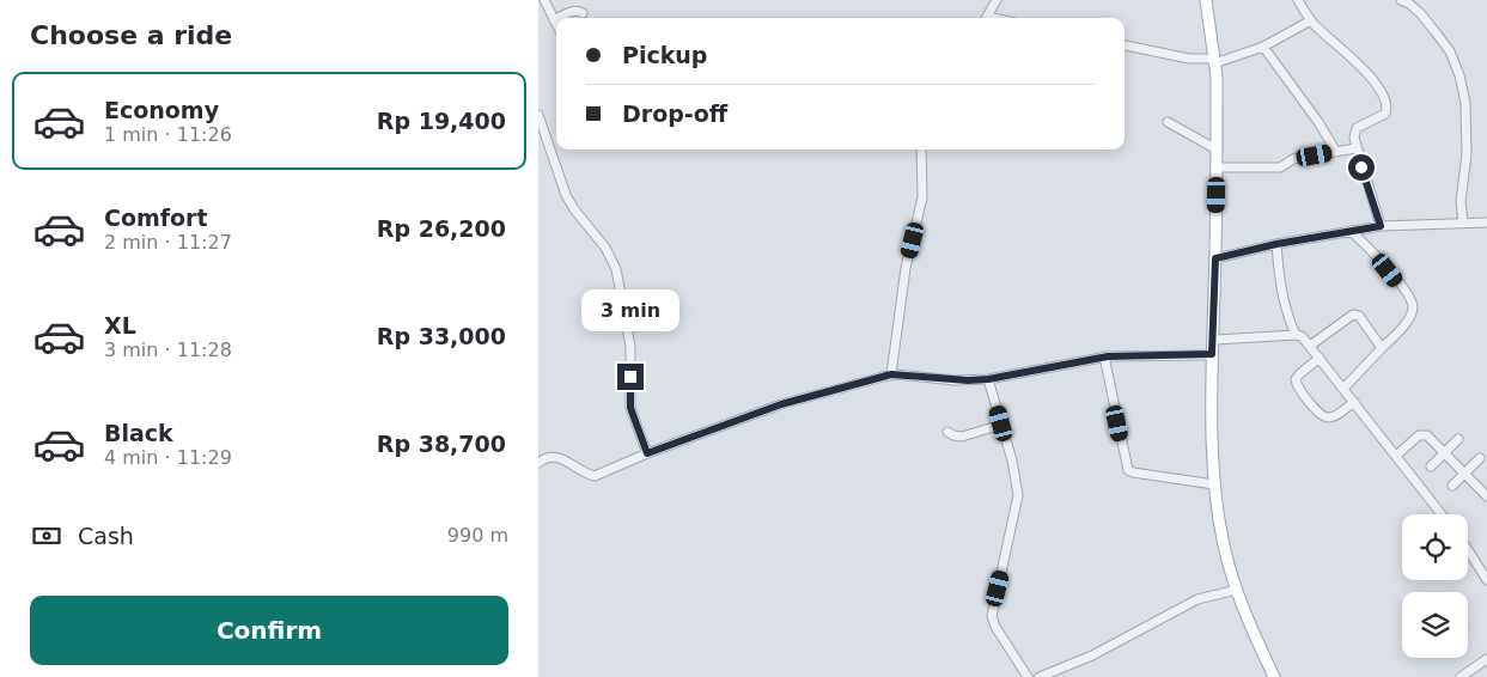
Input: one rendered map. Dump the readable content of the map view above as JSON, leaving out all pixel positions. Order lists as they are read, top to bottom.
{
  "page": {
    "heading": "Choose a ride",
    "banner": ["Pickup", "Drop-off"],
    "list": [
      {
        "name": "Economy",
        "note": "1 min · 11:26",
        "value": "Rp 19,400"
      },
      {
        "name": "Comfort",
        "note": "2 min · 11:27",
        "value": "Rp 26,200"
      },
      {
        "name": "XL",
        "note": "3 min · 11:28",
        "value": "Rp 33,000"
      },
      {
        "name": "Black",
        "note": "4 min · 11:29",
        "value": "Rp 38,700"
      }
    ],
    "bubble": "3 min",
    "pay": ["Cash", "990 m"],
    "buttons": "Confirm"
  }
}
